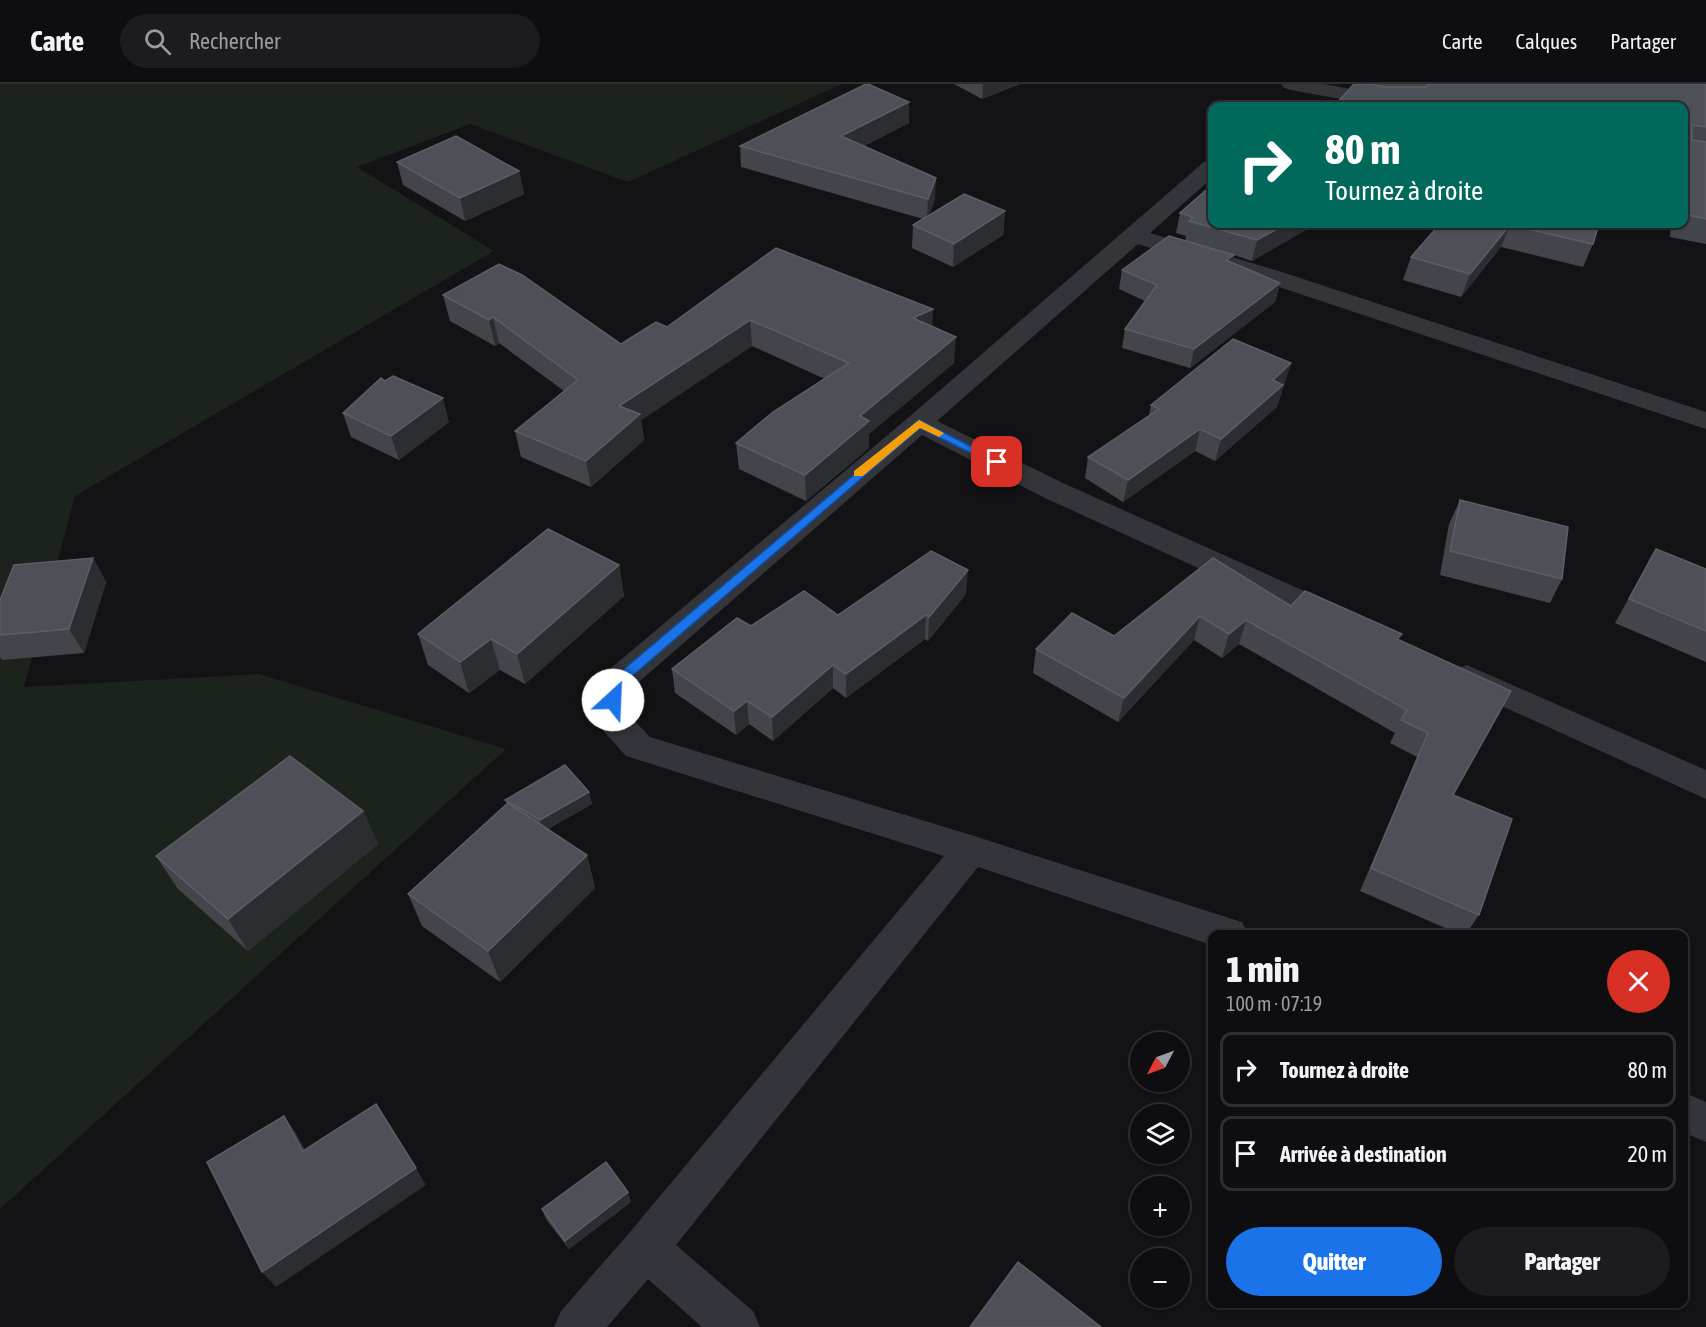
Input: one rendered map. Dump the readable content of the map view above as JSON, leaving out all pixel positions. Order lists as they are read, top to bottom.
{
  "north": "bottom left",
  "page": {
    "header": "Carte",
    "search": "Rechercher",
    "nav": ["Carte", "Calques", "Partager"],
    "turn": ["80 m", "Tournez à droite"],
    "heading": ["1 min", "100 m · 07:19"],
    "map_buttons": ["+", "−"],
    "list": [
      {
        "name": "Tournez à droite",
        "value": "80 m"
      },
      {
        "name": "Arrivée à destination",
        "value": "20 m"
      }
    ],
    "buttons": ["Quitter", "Partager"]
  }
}
